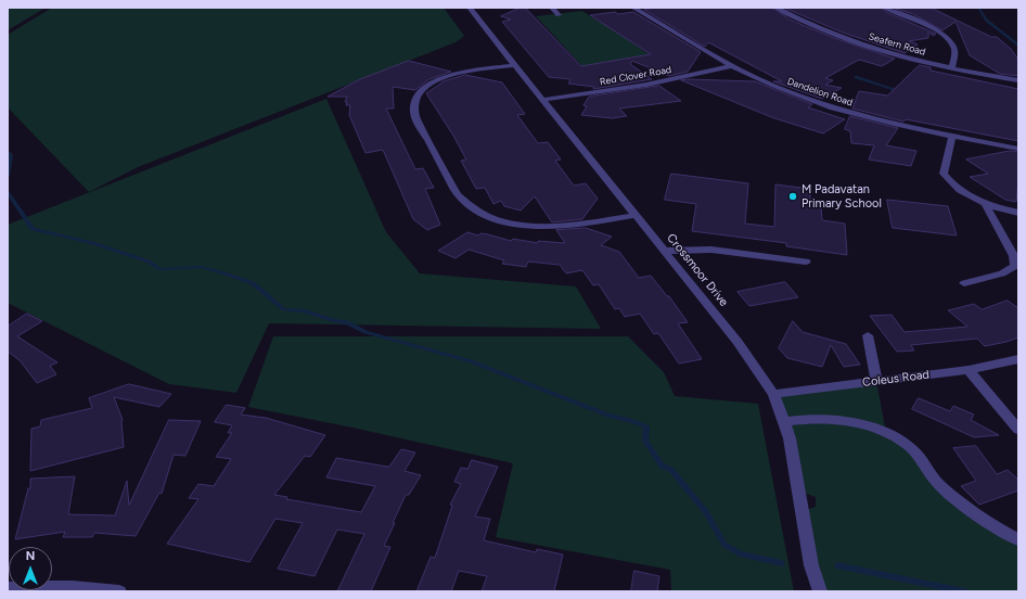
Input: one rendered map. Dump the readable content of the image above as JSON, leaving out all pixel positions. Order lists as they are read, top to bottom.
{
  "streets": {
    "street": [
      "Seafern Road",
      "Red Clover Road",
      "Dandelion Road",
      "Crossmoor Drive",
      "Coleus Road"
    ]
  },
  "crossings": [
    ["Red Clover Road", "Dandelion Road"],
    ["Red Clover Road", "Crossmoor Drive"],
    ["Crossmoor Drive", "Coleus Road"]
  ],
  "places": ["M Padavatan Primary School"],
  "north": "top"
}
